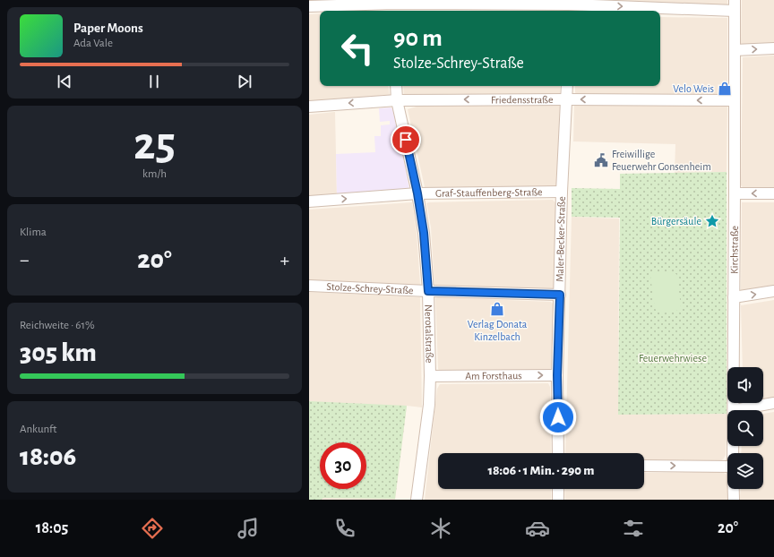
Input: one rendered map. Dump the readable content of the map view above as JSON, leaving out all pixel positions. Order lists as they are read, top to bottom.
{
  "streets": {
    "street": [
      "Friedensstraße",
      "Graf-Stauffenberg-Straße",
      "Maler-Becker-Straße",
      "Kirchstraße",
      "Stolze-Schrey-Straße",
      "Nerotalstraße",
      "Am Forsthaus"
    ]
  },
  "crossings": [
    ["Friedensstraße", "Maler-Becker-Straße"],
    ["Friedensstraße", "Kirchstraße"],
    ["Friedensstraße", "Nerotalstraße"],
    ["Graf-Stauffenberg-Straße", "Maler-Becker-Straße"],
    ["Graf-Stauffenberg-Straße", "Nerotalstraße"],
    ["Maler-Becker-Straße", "Stolze-Schrey-Straße"],
    ["Maler-Becker-Straße", "Am Forsthaus"],
    ["Stolze-Schrey-Straße", "Nerotalstraße"],
    ["Nerotalstraße", "Am Forsthaus"]
  ],
  "one_way": ["Graf-Stauffenberg-Straße", "Am Forsthaus"],
  "parks": ["Feuerwehrwiese"],
  "places": {
    "shop": ["Velo Weis", "Verlag Donata Kinzelbach"],
    "public building": ["Freiwillige Feuerwehr Gonsenheim"],
    "place": ["Bürgersäule"]
  },
  "page": {
    "turn": ["90 m", "Stolze-Schrey-Straße"],
    "song": ["Paper Moons", "Ada Vale"],
    "tile": [
      ["25", "km/h"],
      "Klima",
      ["Reichweite · 61%", "305 km"],
      ["Ankunft", "18:06"]
    ],
    "heat": ["−", "20°", "+"],
    "limit": "30",
    "trip": "18:06 · 1 Min. · 290 m",
    "tabs": ["18:05", "20°"]
  }
}
